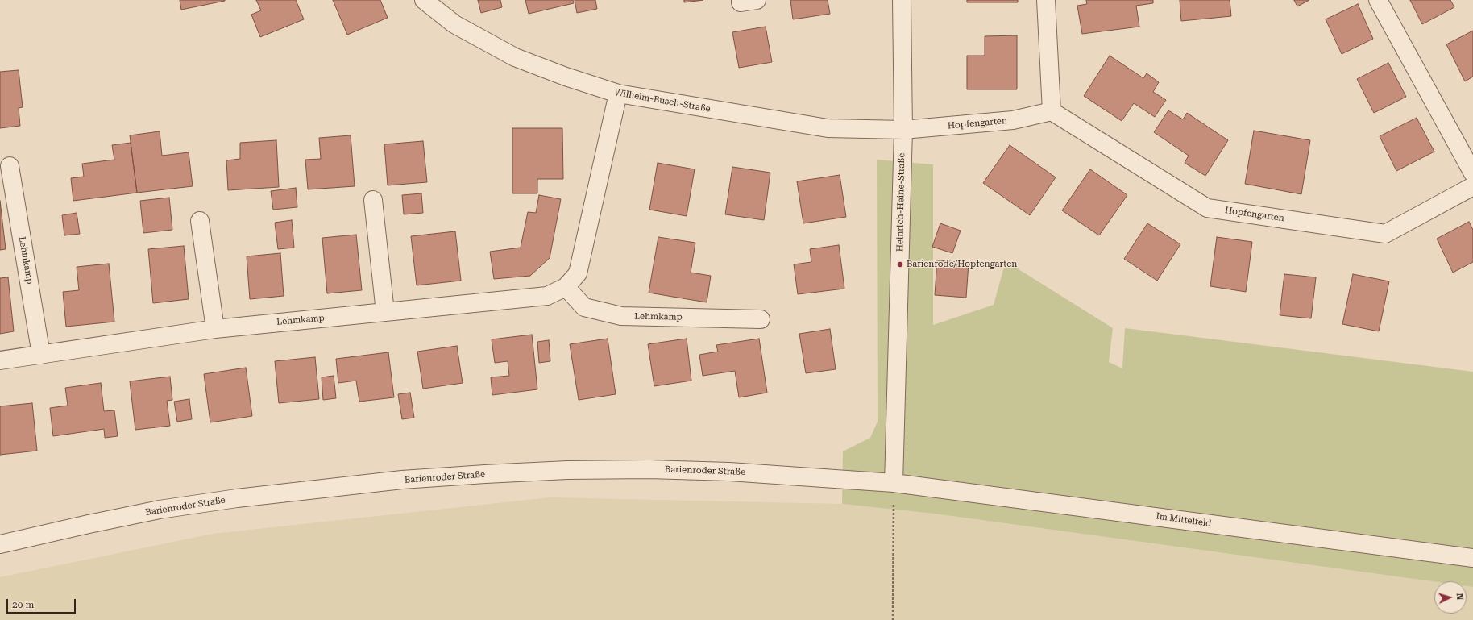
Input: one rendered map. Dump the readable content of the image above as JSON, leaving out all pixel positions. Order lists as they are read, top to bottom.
{
  "streets": {
    "street": [
      "Wilhelm-Busch-Straße",
      "Hopfengarten",
      "Heinrich-Heine-Straße",
      "Lehmkamp",
      "Barienroder Straße",
      "Im Mittelfeld"
    ]
  },
  "crossings": [
    ["Wilhelm-Busch-Straße", "Hopfengarten"],
    ["Wilhelm-Busch-Straße", "Heinrich-Heine-Straße"],
    ["Wilhelm-Busch-Straße", "Lehmkamp"],
    ["Hopfengarten", "Heinrich-Heine-Straße"],
    ["Heinrich-Heine-Straße", "Barienroder Straße"],
    ["Heinrich-Heine-Straße", "Im Mittelfeld"],
    ["Barienroder Straße", "Im Mittelfeld"]
  ],
  "places": ["Barienrode/Hopfengarten"],
  "scale_bar": "20 m",
  "north": "right"
}
